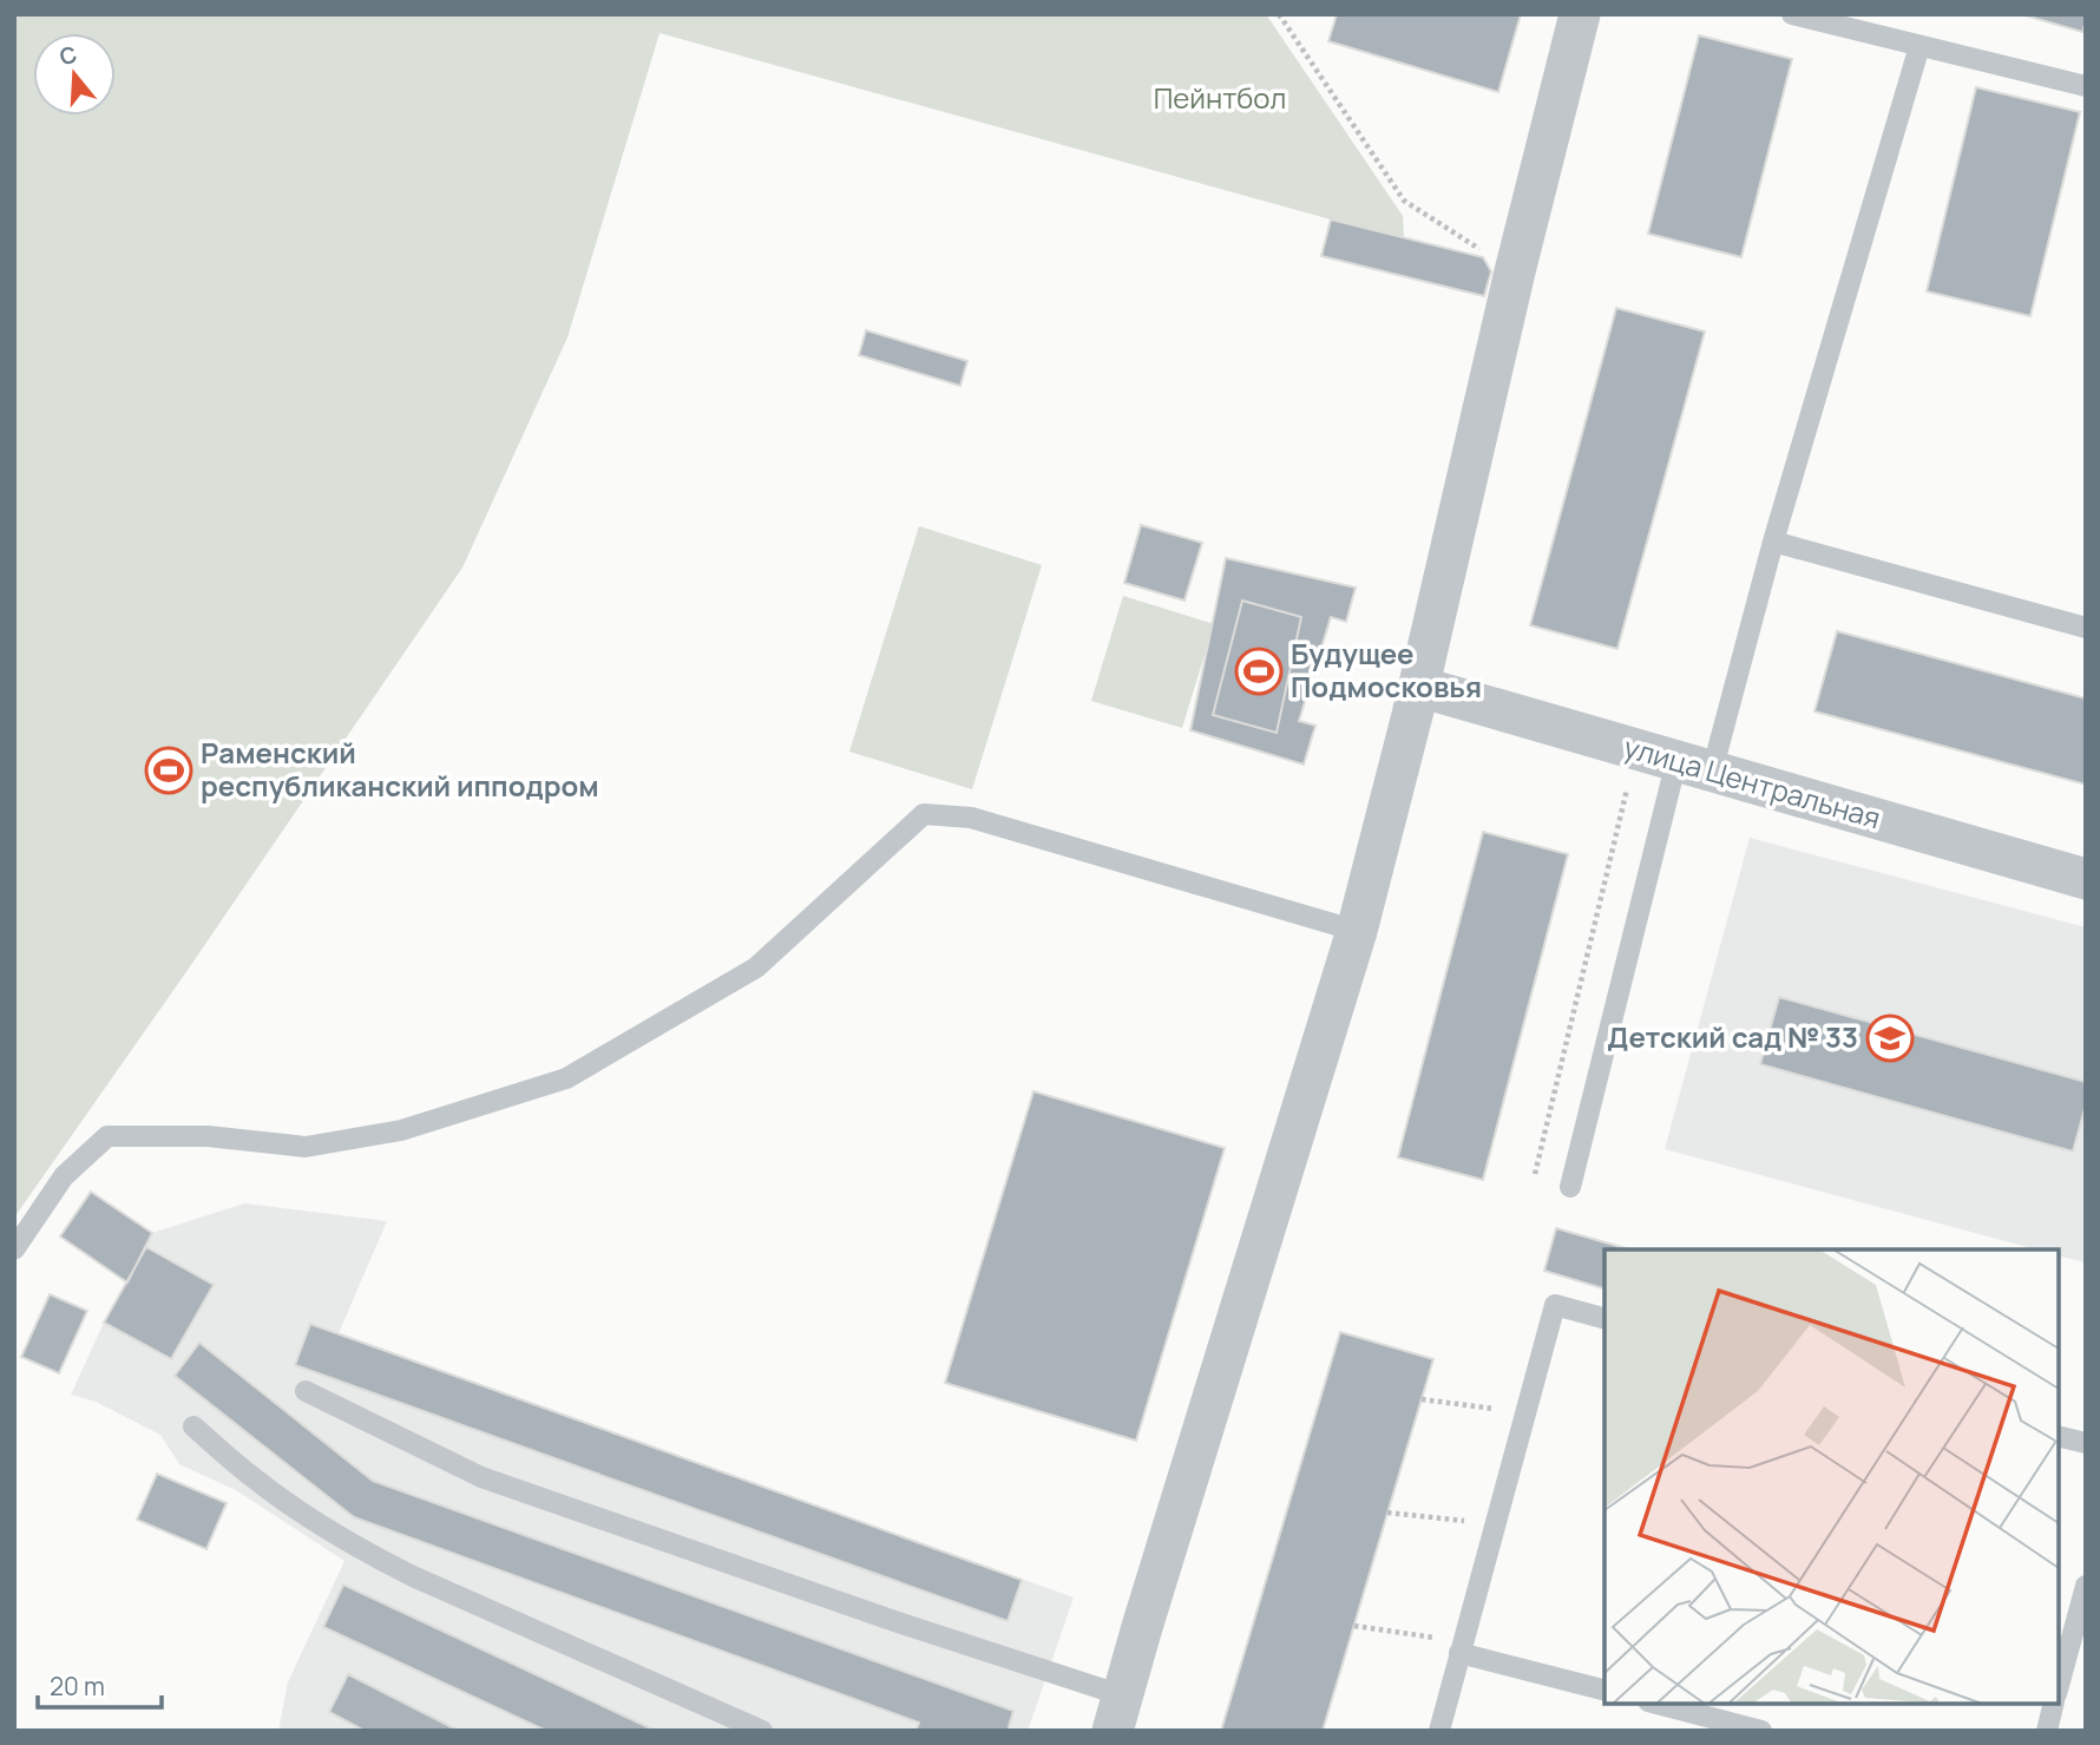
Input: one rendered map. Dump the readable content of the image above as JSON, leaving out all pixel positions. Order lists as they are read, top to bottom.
{
  "streets": {
    "street": ["улица Центральная"]
  },
  "parks": ["Пейнтбол"],
  "places": {
    "sports": ["Будущее Подмосковья", "Раменский республиканский ипподром"],
    "school or university": ["Детский сад № 33"]
  },
  "scale_bar": "20 m",
  "north": "top"
}
